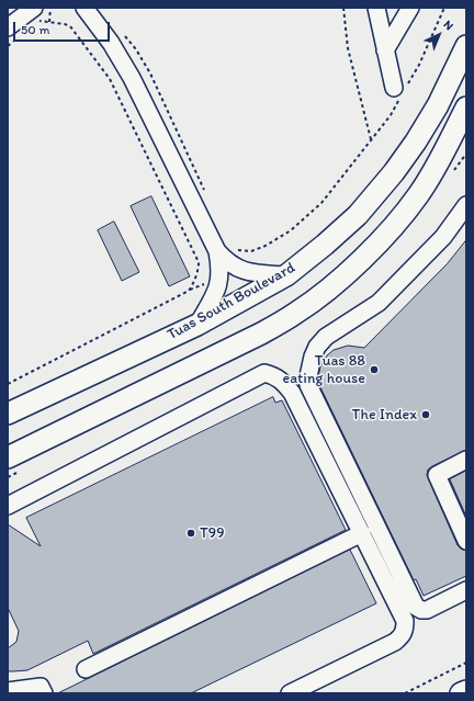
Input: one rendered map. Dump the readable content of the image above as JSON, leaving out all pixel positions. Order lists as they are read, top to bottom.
{
  "streets": {
    "main road": ["Tuas South Boulevard"]
  },
  "places": ["Tuas 88 eating house", "The Index", "T99"],
  "scale_bar": "50 m",
  "north": "top right"
}
